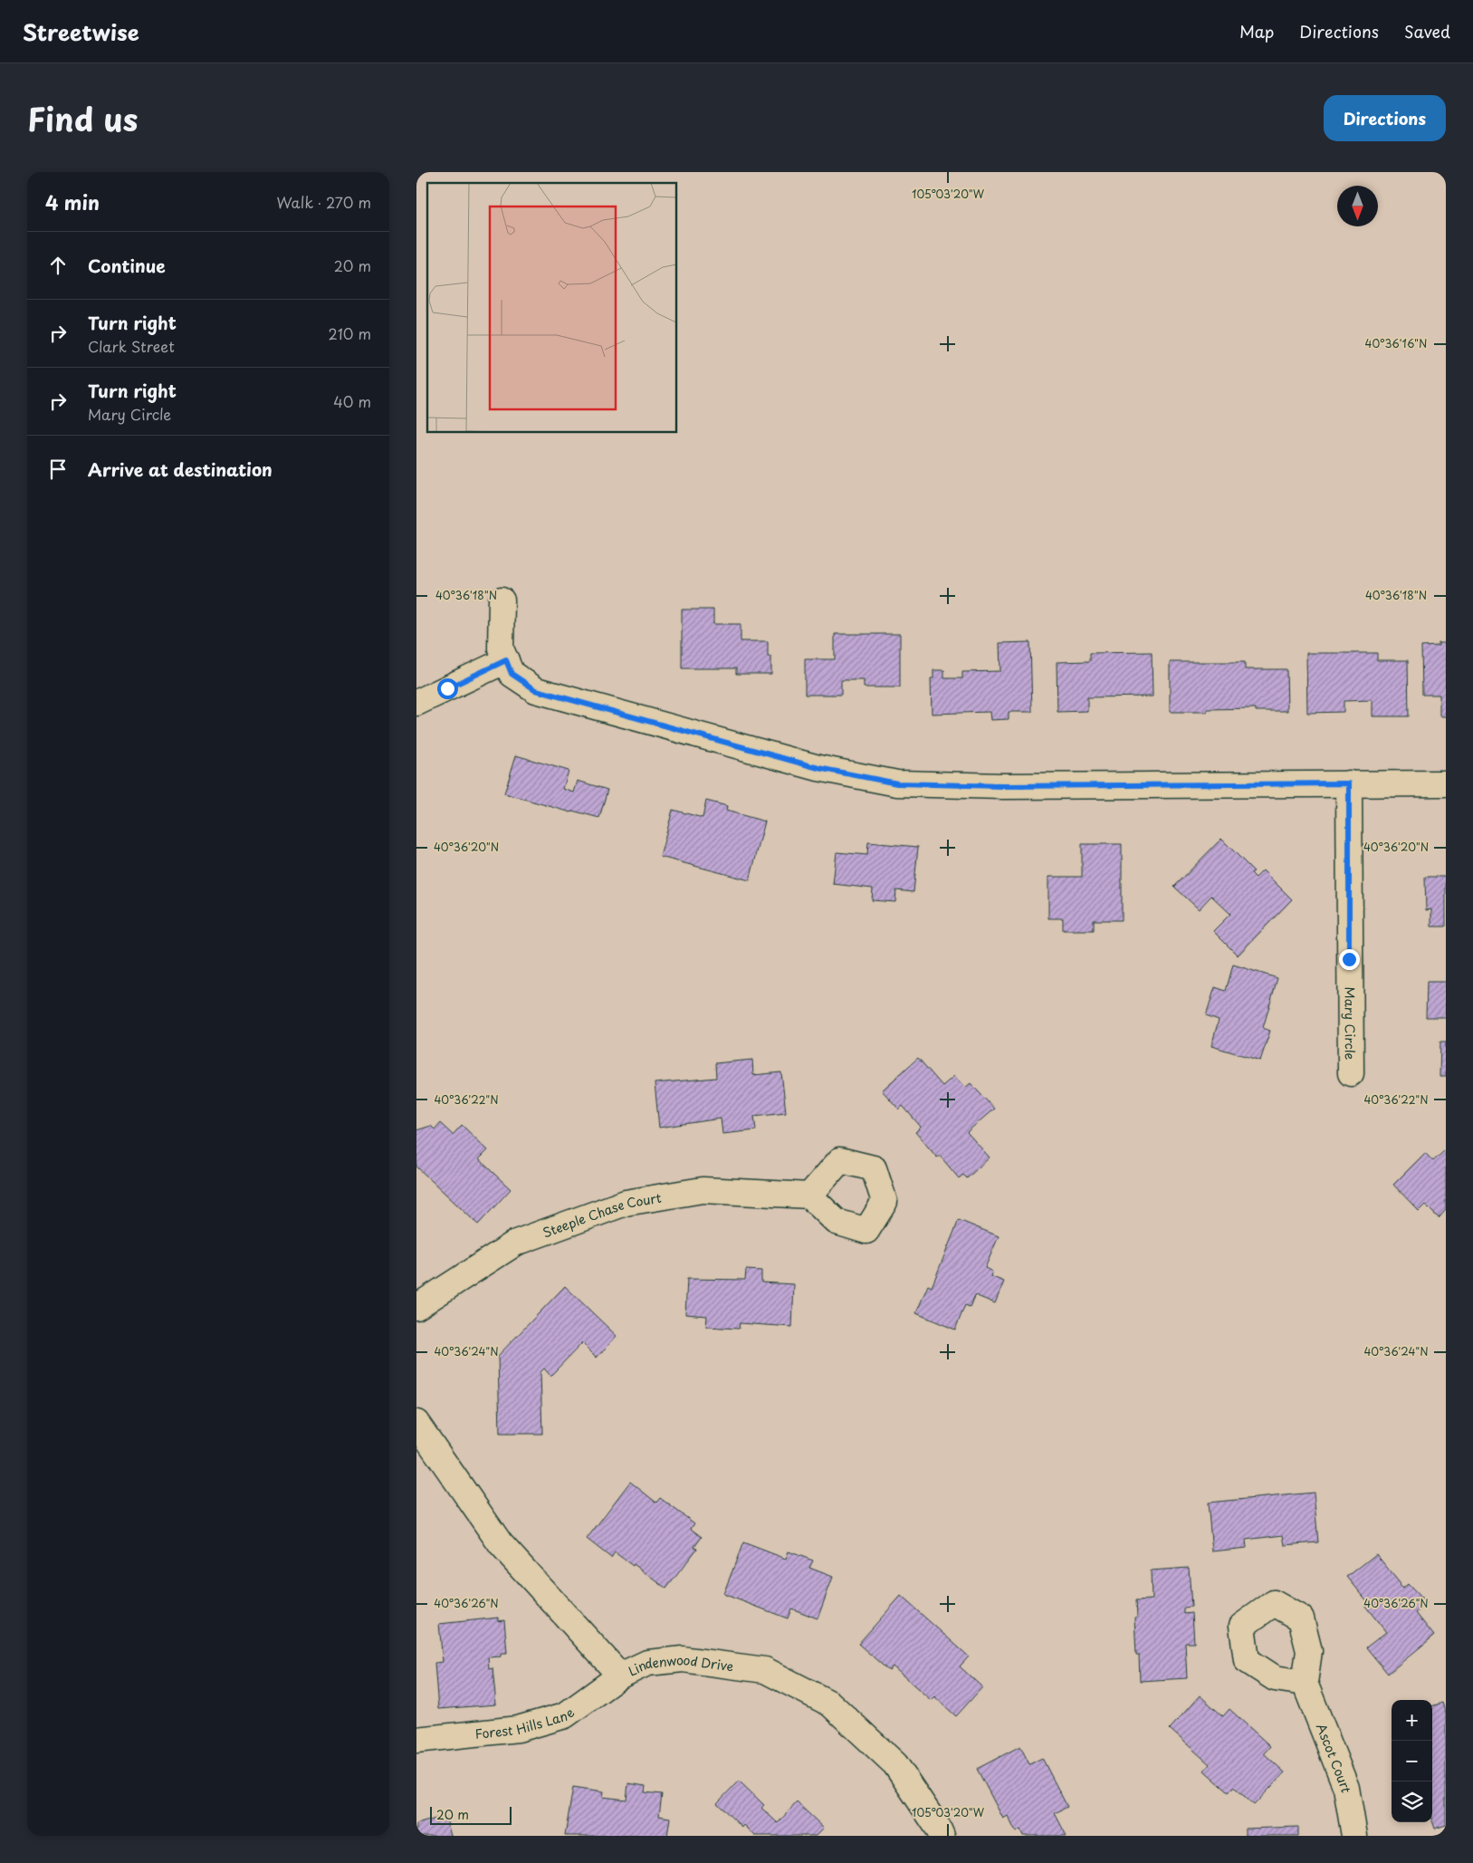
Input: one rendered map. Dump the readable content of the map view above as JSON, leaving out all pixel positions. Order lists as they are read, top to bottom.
{
  "streets": {
    "street": [
      "Mary Circle",
      "Steeple Chase Court",
      "Lindenwood Drive",
      "Forest Hills Lane",
      "Ascot Court"
    ]
  },
  "crossings": [
    ["Lindenwood Drive", "Forest Hills Lane"]
  ],
  "scale_bar": "20 m",
  "north": "bottom",
  "page": {
    "header": "Streetwise",
    "nav": ["Map", "Directions", "Saved"],
    "title": "Find us",
    "buttons": "Directions",
    "heading": ["4 min", "Walk · 270 m"],
    "list": [
      ["Continue", "20 m"],
      ["Turn right", "Clark Street", "210 m"],
      ["Turn right", "Mary Circle", "40 m"],
      "Arrive at destination"
    ],
    "map_buttons": ["+", "−"],
    "scale": "20 m"
  },
  "coordinates": [
    "105°03'20\"W",
    "40°36'16\"N",
    "40°36'18\"N",
    "40°36'20\"N",
    "40°36'22\"N",
    "40°36'24\"N",
    "40°36'26\"N"
  ]
}
